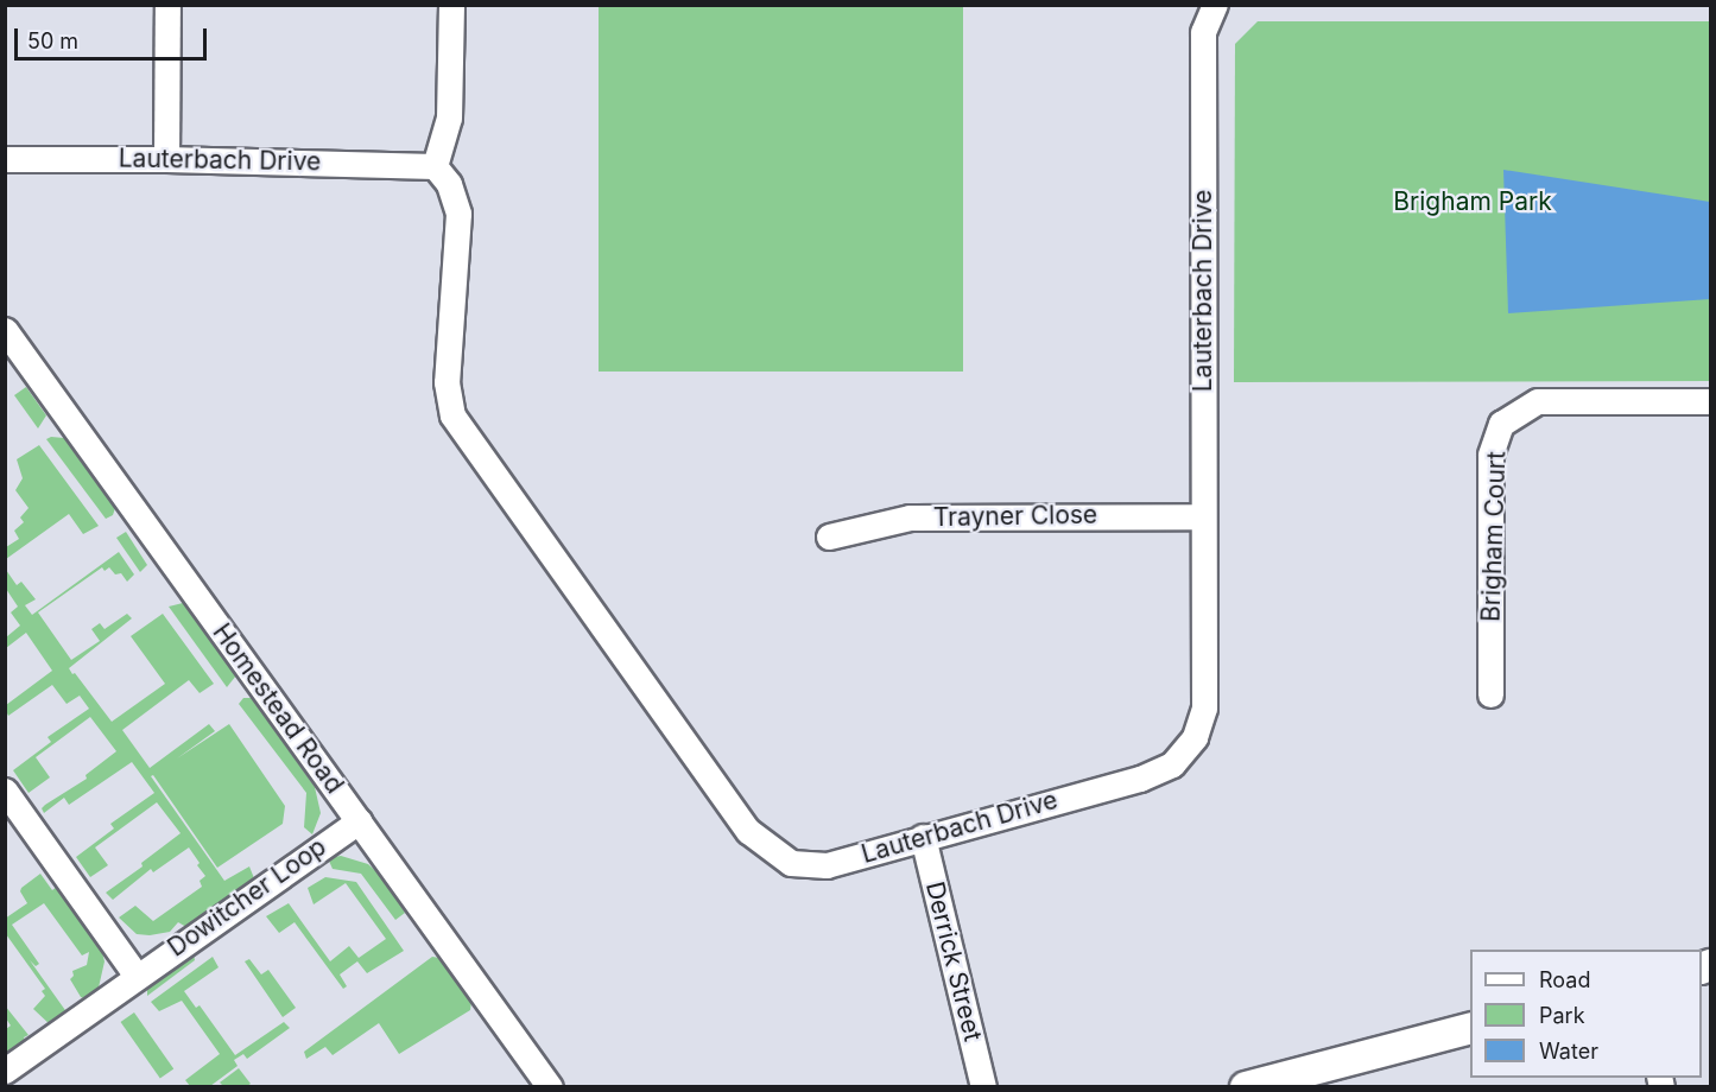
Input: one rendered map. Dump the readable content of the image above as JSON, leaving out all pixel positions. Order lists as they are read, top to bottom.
{
  "streets": {
    "street": [
      "Lauterbach Drive",
      "Trayner Close",
      "Brigham Court",
      "Homestead Road",
      "Dowitcher Loop",
      "Derrick Street"
    ]
  },
  "crossings": [
    ["Lauterbach Drive", "Trayner Close"],
    ["Lauterbach Drive", "Derrick Street"],
    ["Homestead Road", "Dowitcher Loop"]
  ],
  "parks": ["Brigham Park"],
  "legend": ["Road", "Park", "Water"],
  "scale_bar": "50 m"
}
